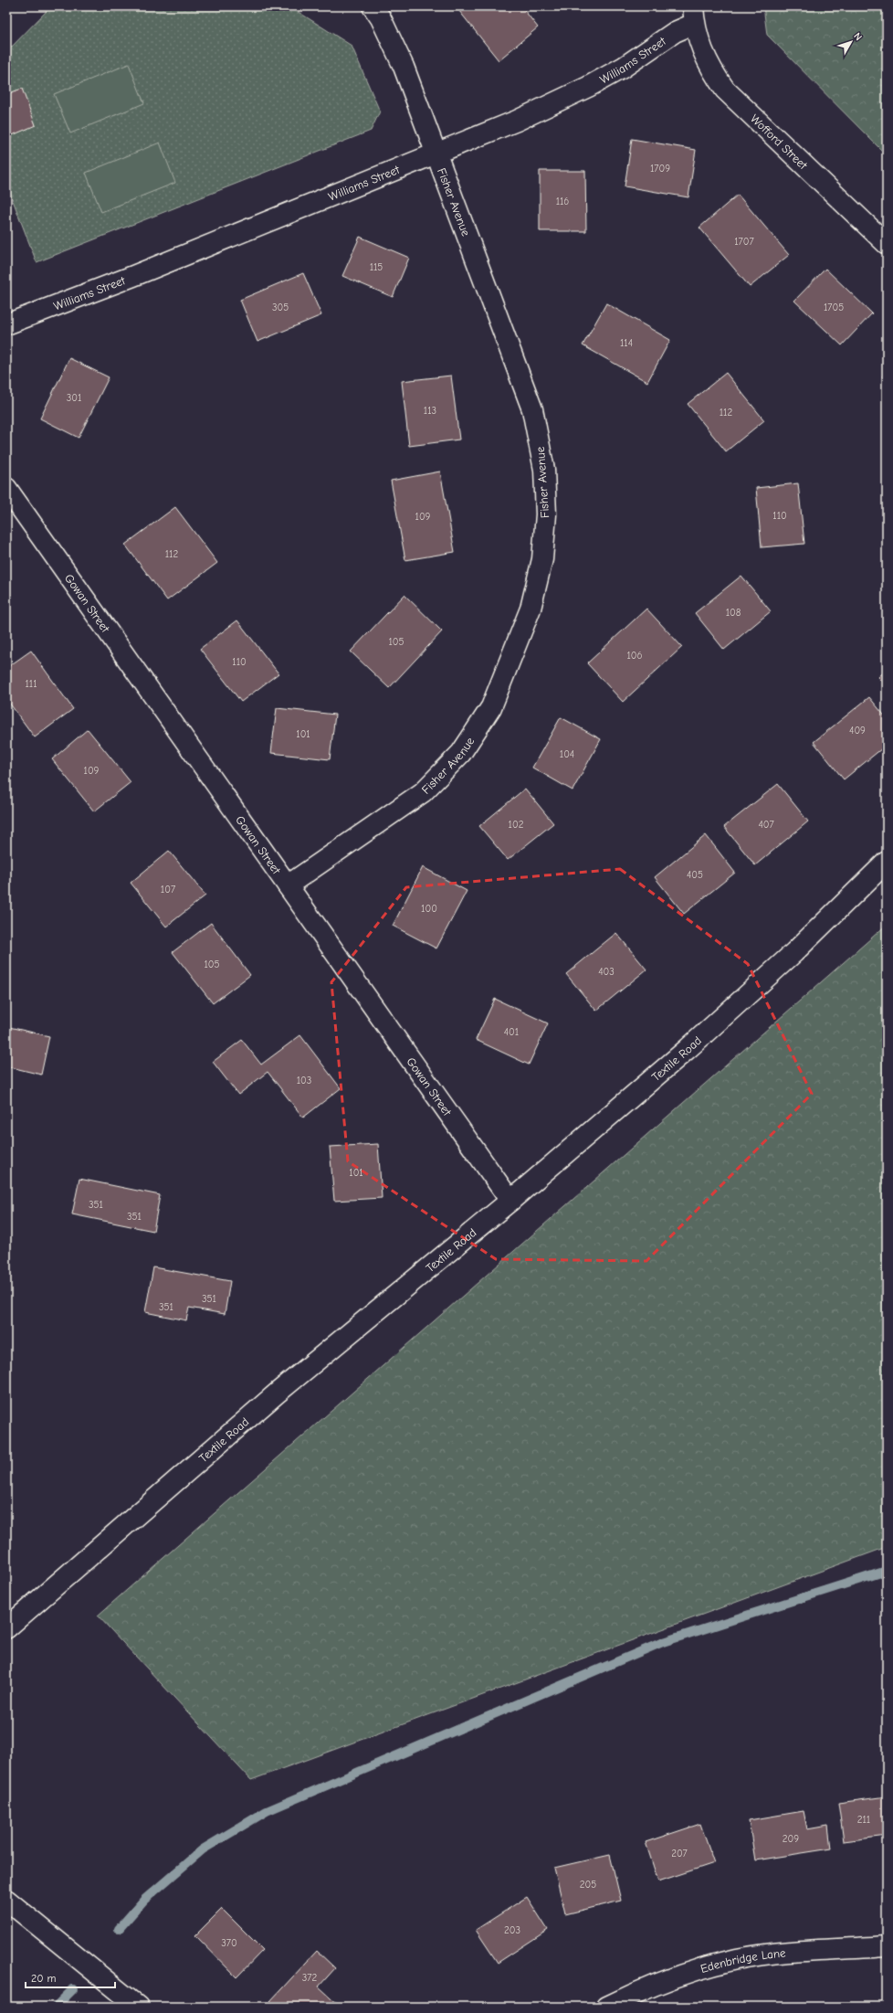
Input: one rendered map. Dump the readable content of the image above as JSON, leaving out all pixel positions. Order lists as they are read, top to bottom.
{
  "streets": {
    "street": [
      "Williams Street",
      "Wofford Street",
      "Fisher Avenue",
      "Gowan Street",
      "Textile Road",
      "Edenbridge Lane"
    ]
  },
  "crossings": [
    ["Williams Street", "Wofford Street"],
    ["Williams Street", "Fisher Avenue"],
    ["Fisher Avenue", "Gowan Street"],
    ["Gowan Street", "Textile Road"]
  ],
  "house_numbers": [
    "1709",
    "116",
    "1707",
    "115",
    "305",
    "1705",
    "114",
    "301",
    "113",
    "112",
    "110",
    "109",
    "112",
    "108",
    "105",
    "106",
    "110",
    "111",
    "409",
    "101",
    "104",
    "109",
    "102",
    "407",
    "405",
    "107",
    "100",
    "105",
    "403",
    "401",
    "103",
    "101",
    "351",
    "351",
    "351",
    "351",
    "211",
    "209",
    "207",
    "205",
    "203",
    "370",
    "372"
  ],
  "scale_bar": "20 m",
  "north": "top right"
}
